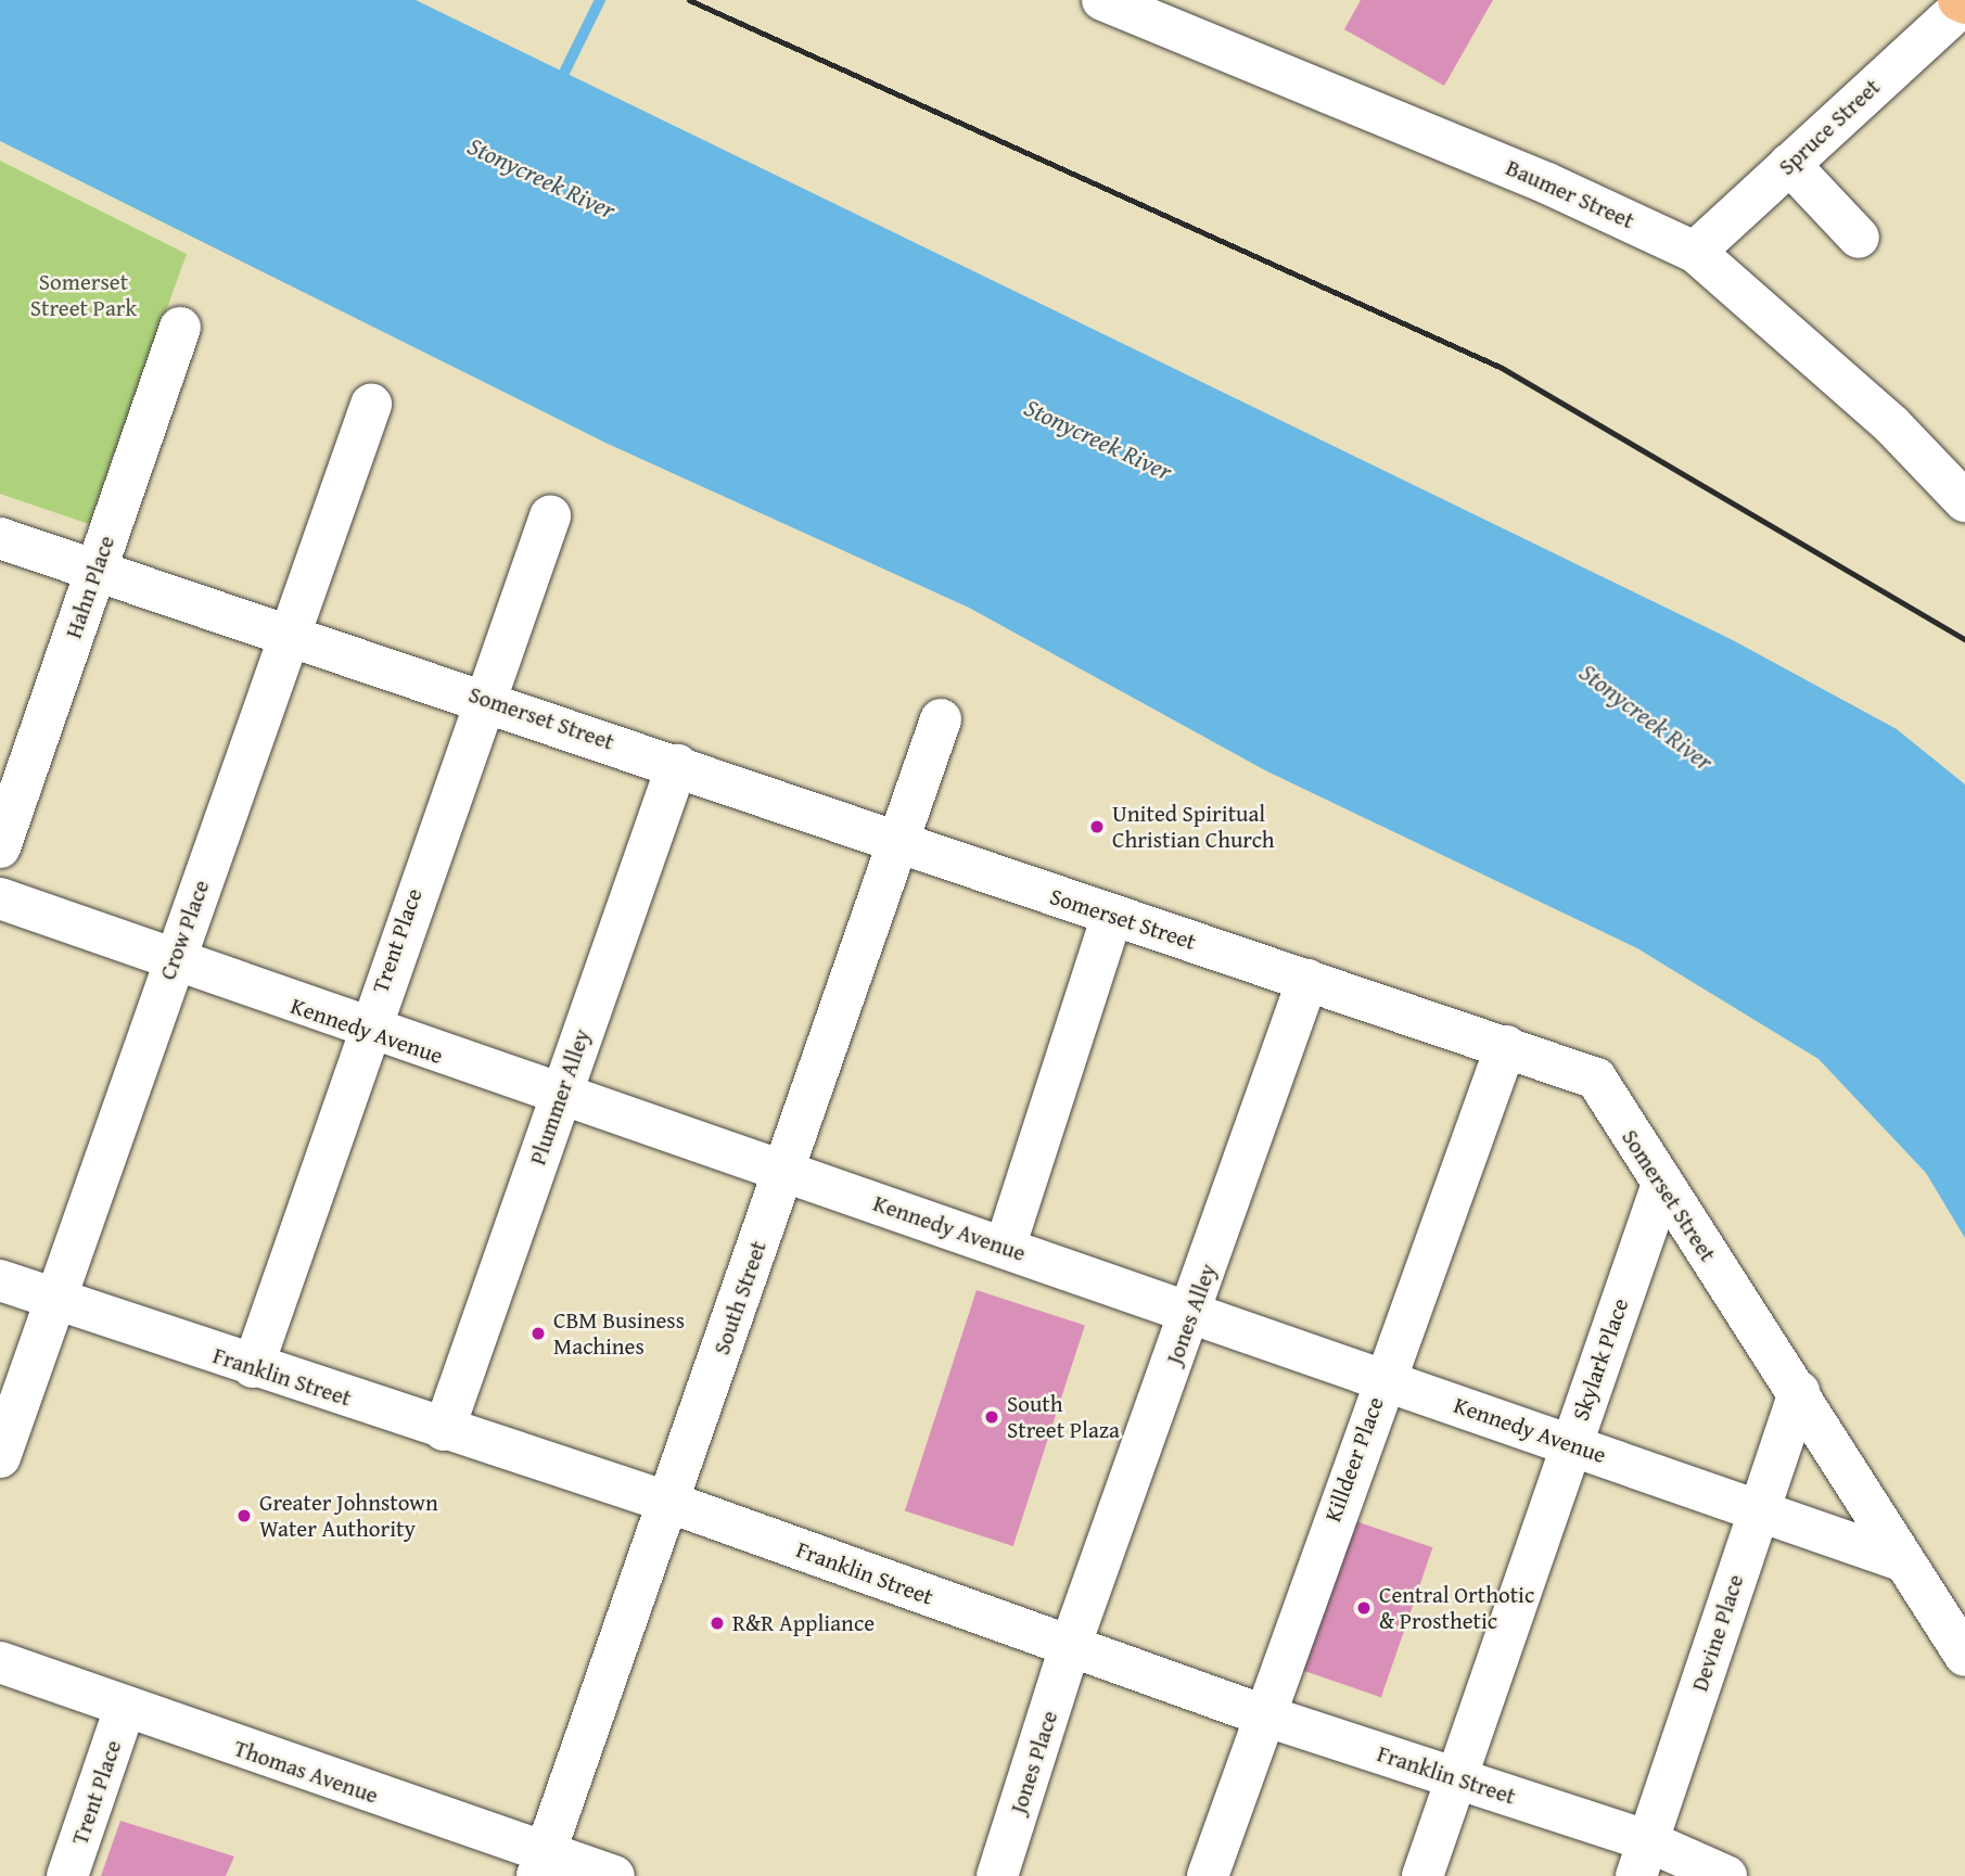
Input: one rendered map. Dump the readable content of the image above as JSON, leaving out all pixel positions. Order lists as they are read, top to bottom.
{
  "streets": {
    "street": [
      "Spruce Street",
      "Baumer Street",
      "Hahn Place",
      "Somerset Street",
      "Crow Place",
      "Trent Place",
      "Kennedy Avenue",
      "Plummer Alley",
      "South Street",
      "Jones Alley",
      "Skylark Place",
      "Franklin Street",
      "Killdeer Place",
      "Devine Place",
      "Jones Place",
      "Thomas Avenue"
    ]
  },
  "crossings": [
    ["Spruce Street", "Baumer Street"],
    ["Hahn Place", "Somerset Street"],
    ["Somerset Street", "Crow Place"],
    ["Somerset Street", "Trent Place"],
    ["Somerset Street", "Kennedy Avenue"],
    ["Somerset Street", "Plummer Alley"],
    ["Somerset Street", "South Street"],
    ["Somerset Street", "Jones Alley"],
    ["Somerset Street", "Skylark Place"],
    ["Somerset Street", "Killdeer Place"],
    ["Somerset Street", "Devine Place"],
    ["Crow Place", "Kennedy Avenue"],
    ["Crow Place", "Franklin Street"],
    ["Trent Place", "Kennedy Avenue"],
    ["Trent Place", "Franklin Street"],
    ["Trent Place", "Thomas Avenue"],
    ["Kennedy Avenue", "Plummer Alley"],
    ["Kennedy Avenue", "South Street"],
    ["Kennedy Avenue", "Jones Alley"],
    ["Kennedy Avenue", "Skylark Place"],
    ["Kennedy Avenue", "Killdeer Place"],
    ["Kennedy Avenue", "Devine Place"],
    ["Plummer Alley", "Franklin Street"],
    ["South Street", "Franklin Street"],
    ["South Street", "Thomas Avenue"],
    ["Jones Alley", "Franklin Street"],
    ["Jones Alley", "Jones Place"],
    ["Skylark Place", "Franklin Street"],
    ["Franklin Street", "Killdeer Place"],
    ["Franklin Street", "Devine Place"],
    ["Franklin Street", "Jones Place"]
  ],
  "water": ["Stonycreek River"],
  "parks": ["Somerset Street Park"],
  "places": [
    "United Spiritual Christian Church",
    "CBM Business Machines",
    "South Street Plaza",
    "Greater Johnstown Water Authority",
    "Central Orthotic & Prosthetic",
    "R&R Appliance"
  ]
}
